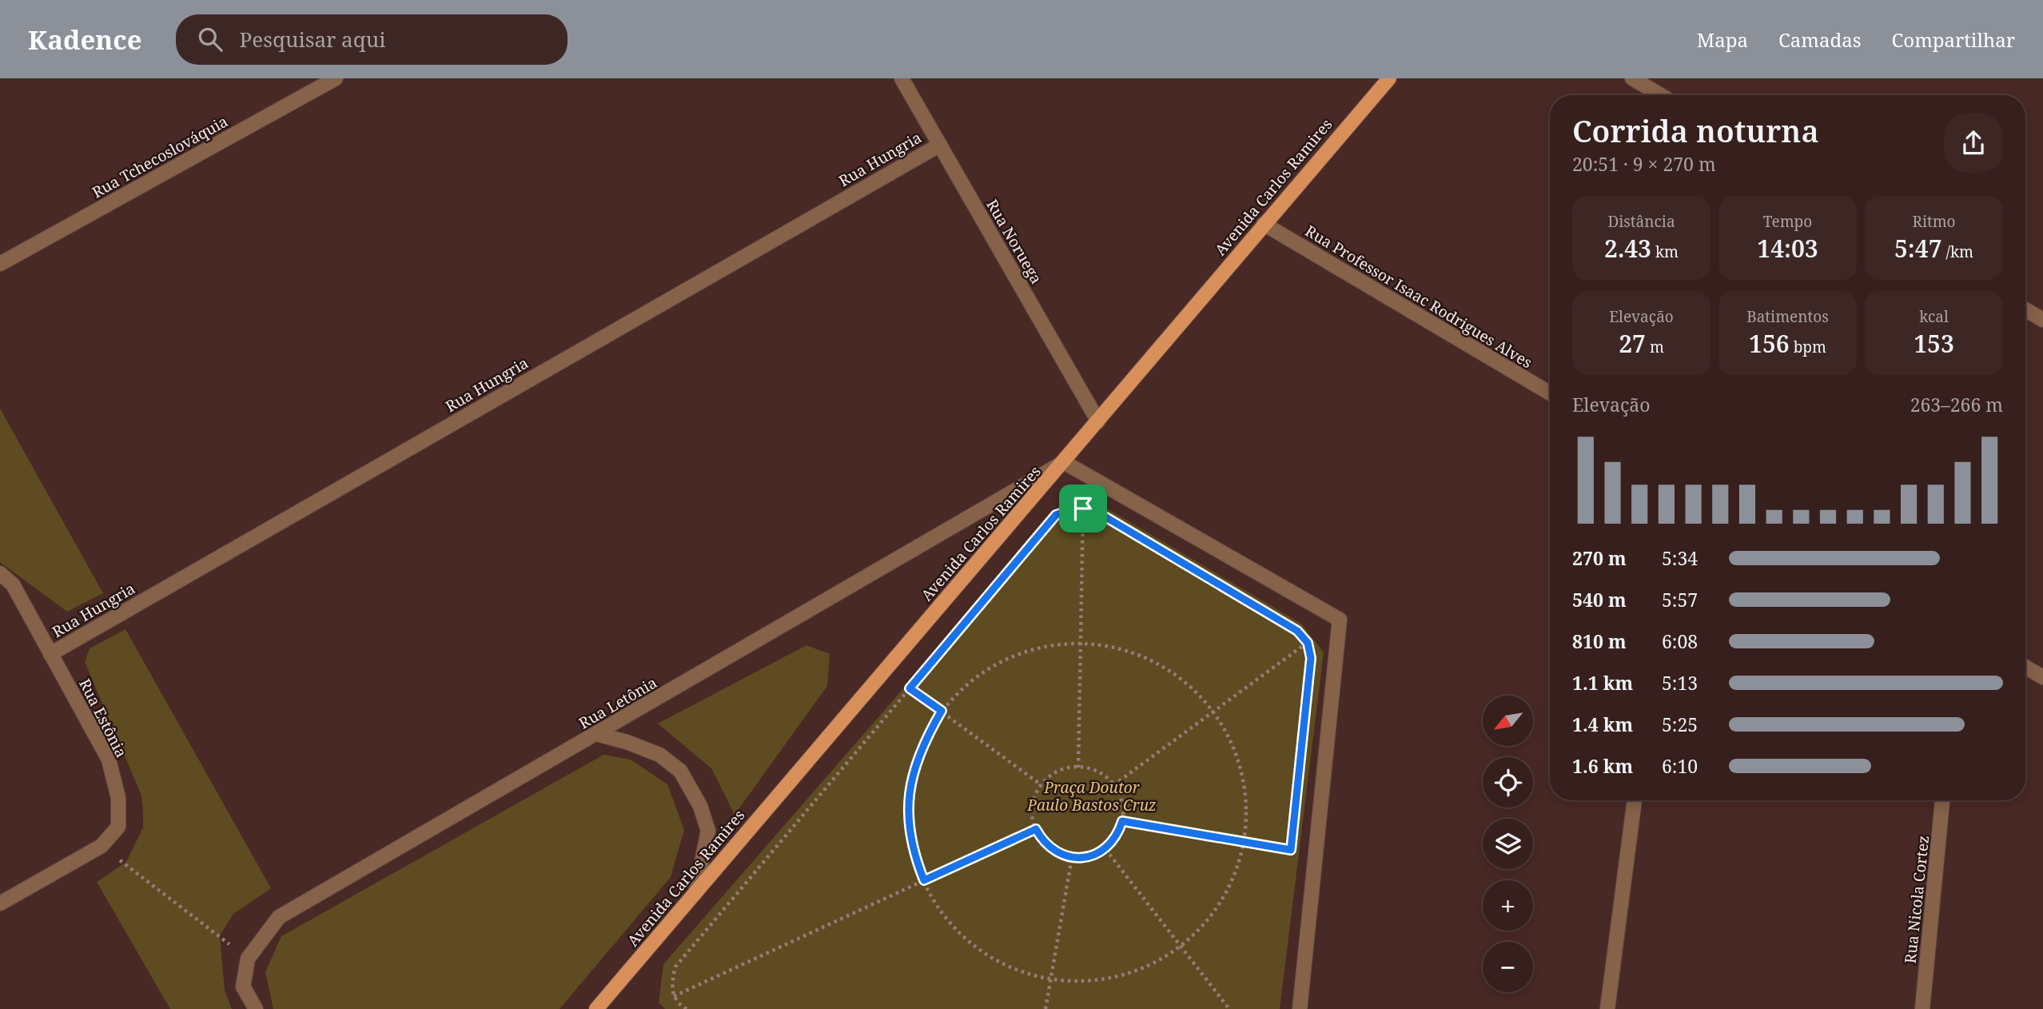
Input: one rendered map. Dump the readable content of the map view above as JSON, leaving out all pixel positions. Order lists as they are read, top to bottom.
{
  "streets": {
    "main road": ["Avenida Carlos Ramires"],
    "street": [
      "Rua Tchecoslováquia",
      "Rua Hungria",
      "Rua Noruega",
      "Rua Professor Isaac Rodrigues Alves",
      "Rua Letônia",
      "Rua Estônia",
      "Rua Nicola Cortez"
    ]
  },
  "crossings": [
    ["Rua Hungria", "Rua Noruega"],
    ["Rua Hungria", "Rua Estônia"],
    ["Avenida Carlos Ramires", "Rua Noruega"],
    ["Avenida Carlos Ramires", "Rua Professor Isaac Rodrigues Alves"],
    ["Avenida Carlos Ramires", "Rua Letônia"]
  ],
  "parks": ["Praça Doutor Paulo Bastos Cruz"],
  "north": "bottom left",
  "page": {
    "header": "Kadence",
    "search": "Pesquisar aqui",
    "nav": ["Mapa", "Camadas", "Compartilhar"],
    "heading": ["Corrida noturna", "20:51 · 9 × 270 m"],
    "stats": [
      ["Distância", "2.43 km"],
      ["Tempo", "14:03"],
      ["Ritmo", "5:47 /km"],
      ["Elevação", "27 m"],
      ["Batimentos", "156 bpm"],
      ["kcal", "153"]
    ],
    "chart": ["Elevação", "263–266 m"],
    "list": [
      {
        "name": "270 m",
        "note": "5:34"
      },
      {
        "name": "540 m",
        "note": "5:57"
      },
      {
        "name": "810 m",
        "note": "6:08"
      },
      {
        "name": "1.1 km",
        "note": "5:13"
      },
      {
        "name": "1.4 km",
        "note": "5:25"
      },
      {
        "name": "1.6 km",
        "note": "6:10"
      }
    ],
    "map_buttons": ["+", "−"]
  }
}
